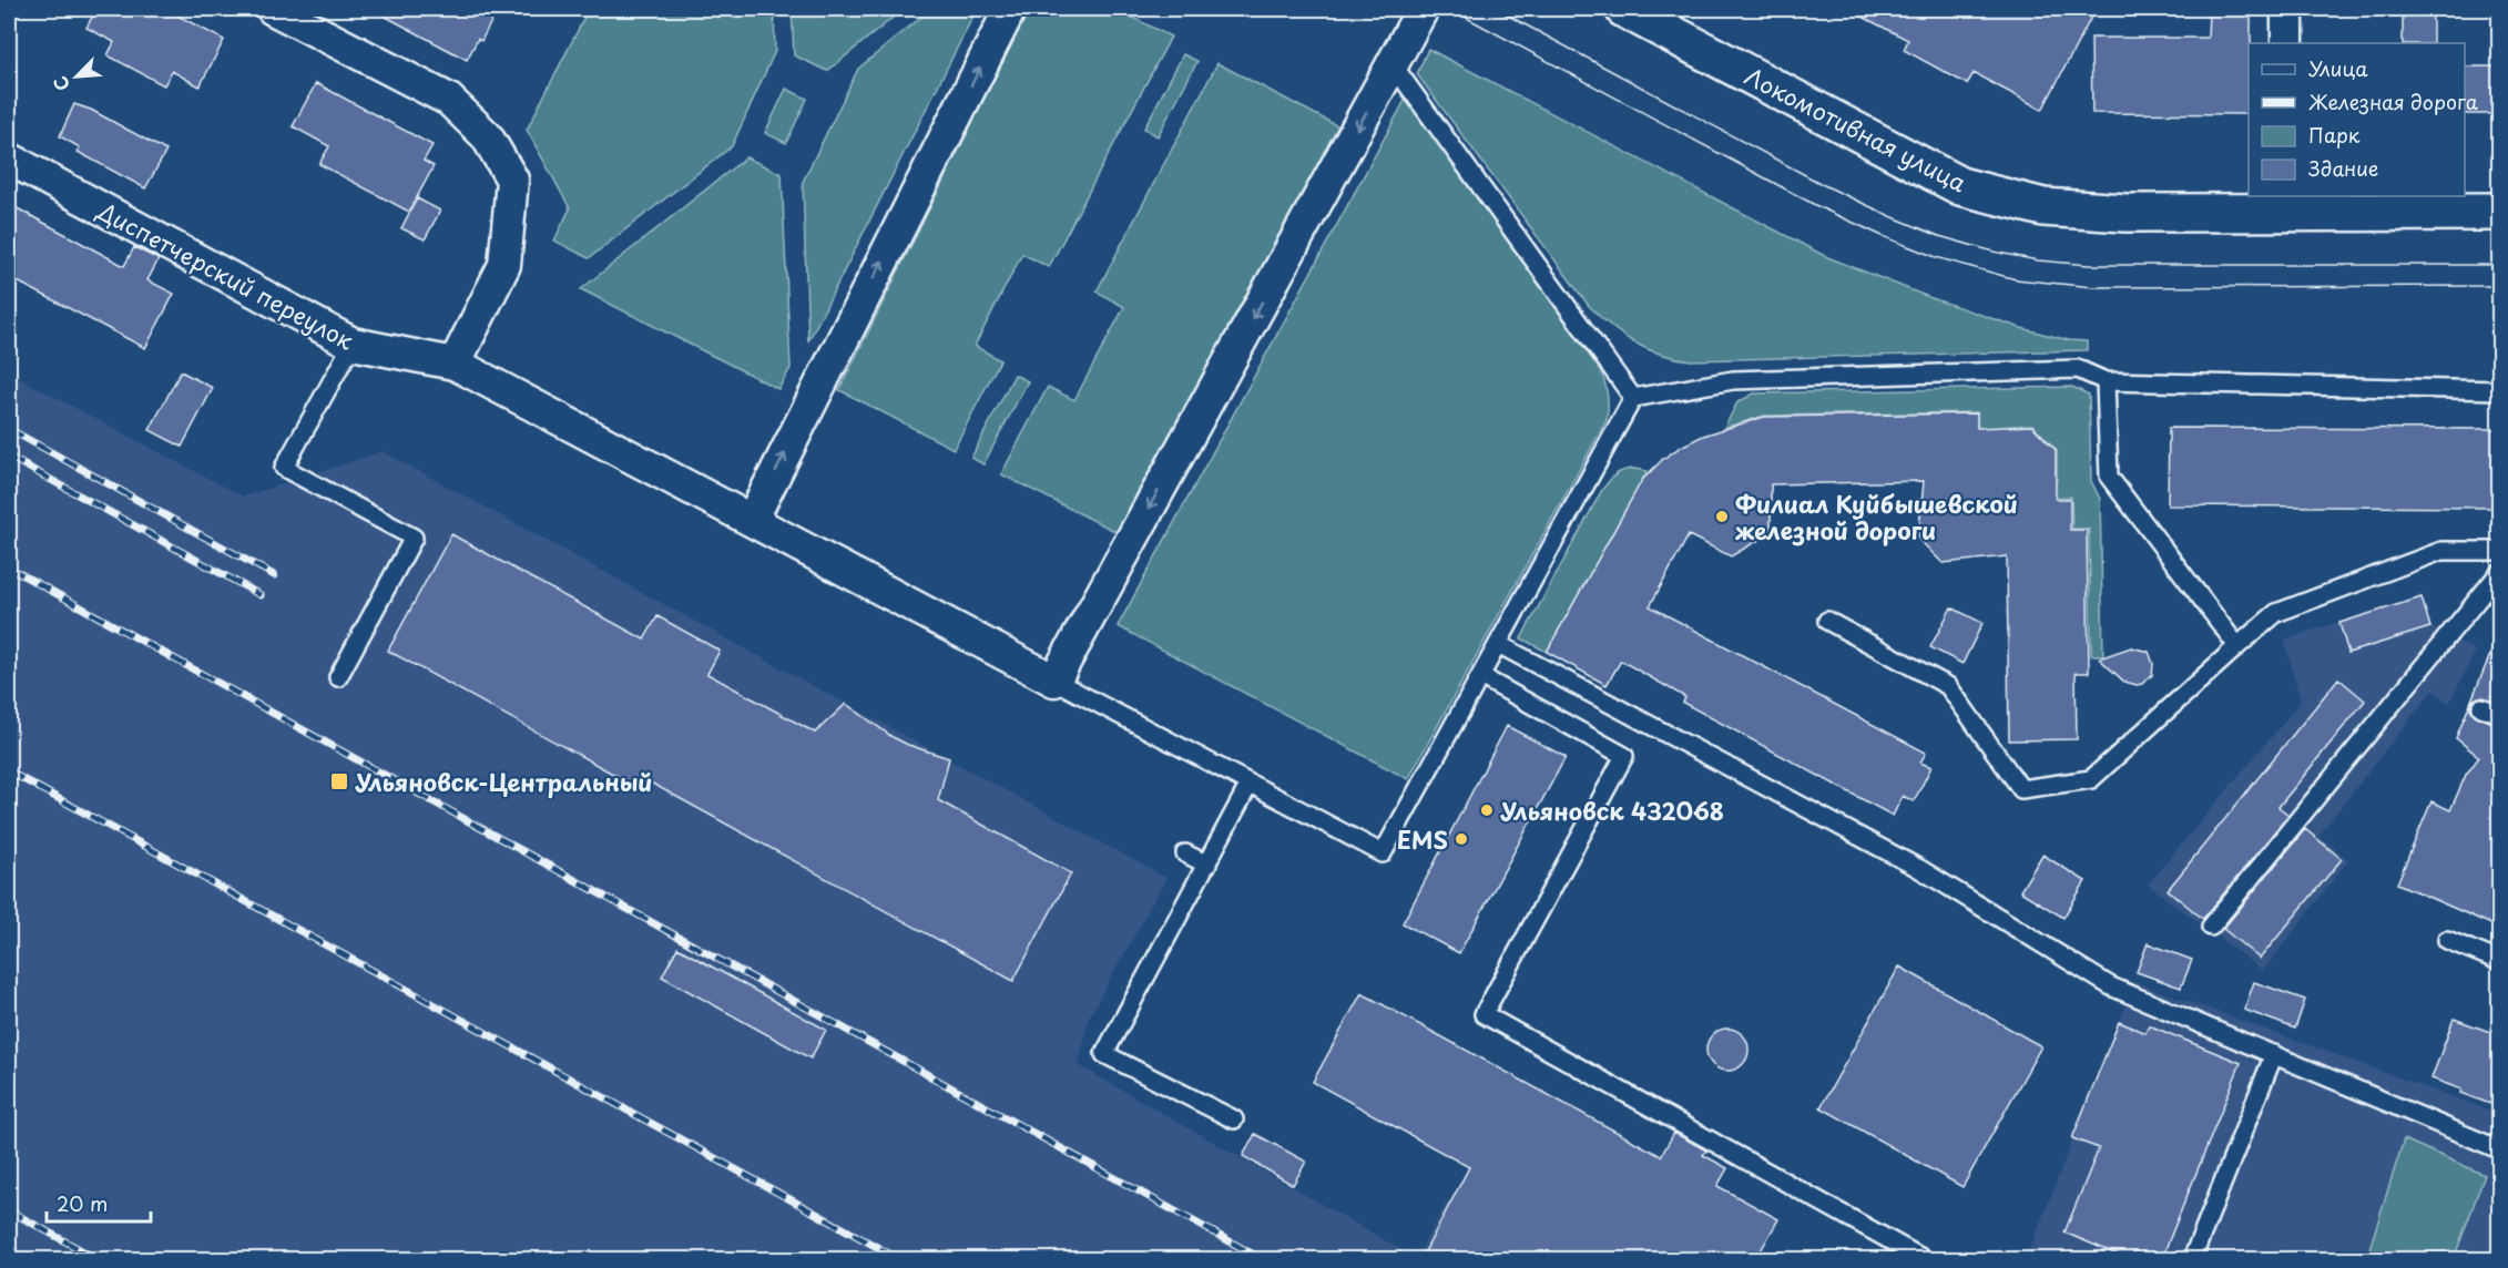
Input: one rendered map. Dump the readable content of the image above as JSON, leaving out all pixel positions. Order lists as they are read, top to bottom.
{
  "streets": {
    "main road": ["Локомотивная улица"],
    "street": ["Диспетчерский переулок"]
  },
  "places": {
    "other": ["Филиал Куйбышевской железной дороги", "Ульяновск 432068", "EMS"],
    "transit": ["Ульяновск-Центральный"]
  },
  "legend": [
    "Улица",
    "Железная дорога",
    "Парк",
    "Здание"
  ],
  "scale_bar": "20 m",
  "north": "bottom left"
}
